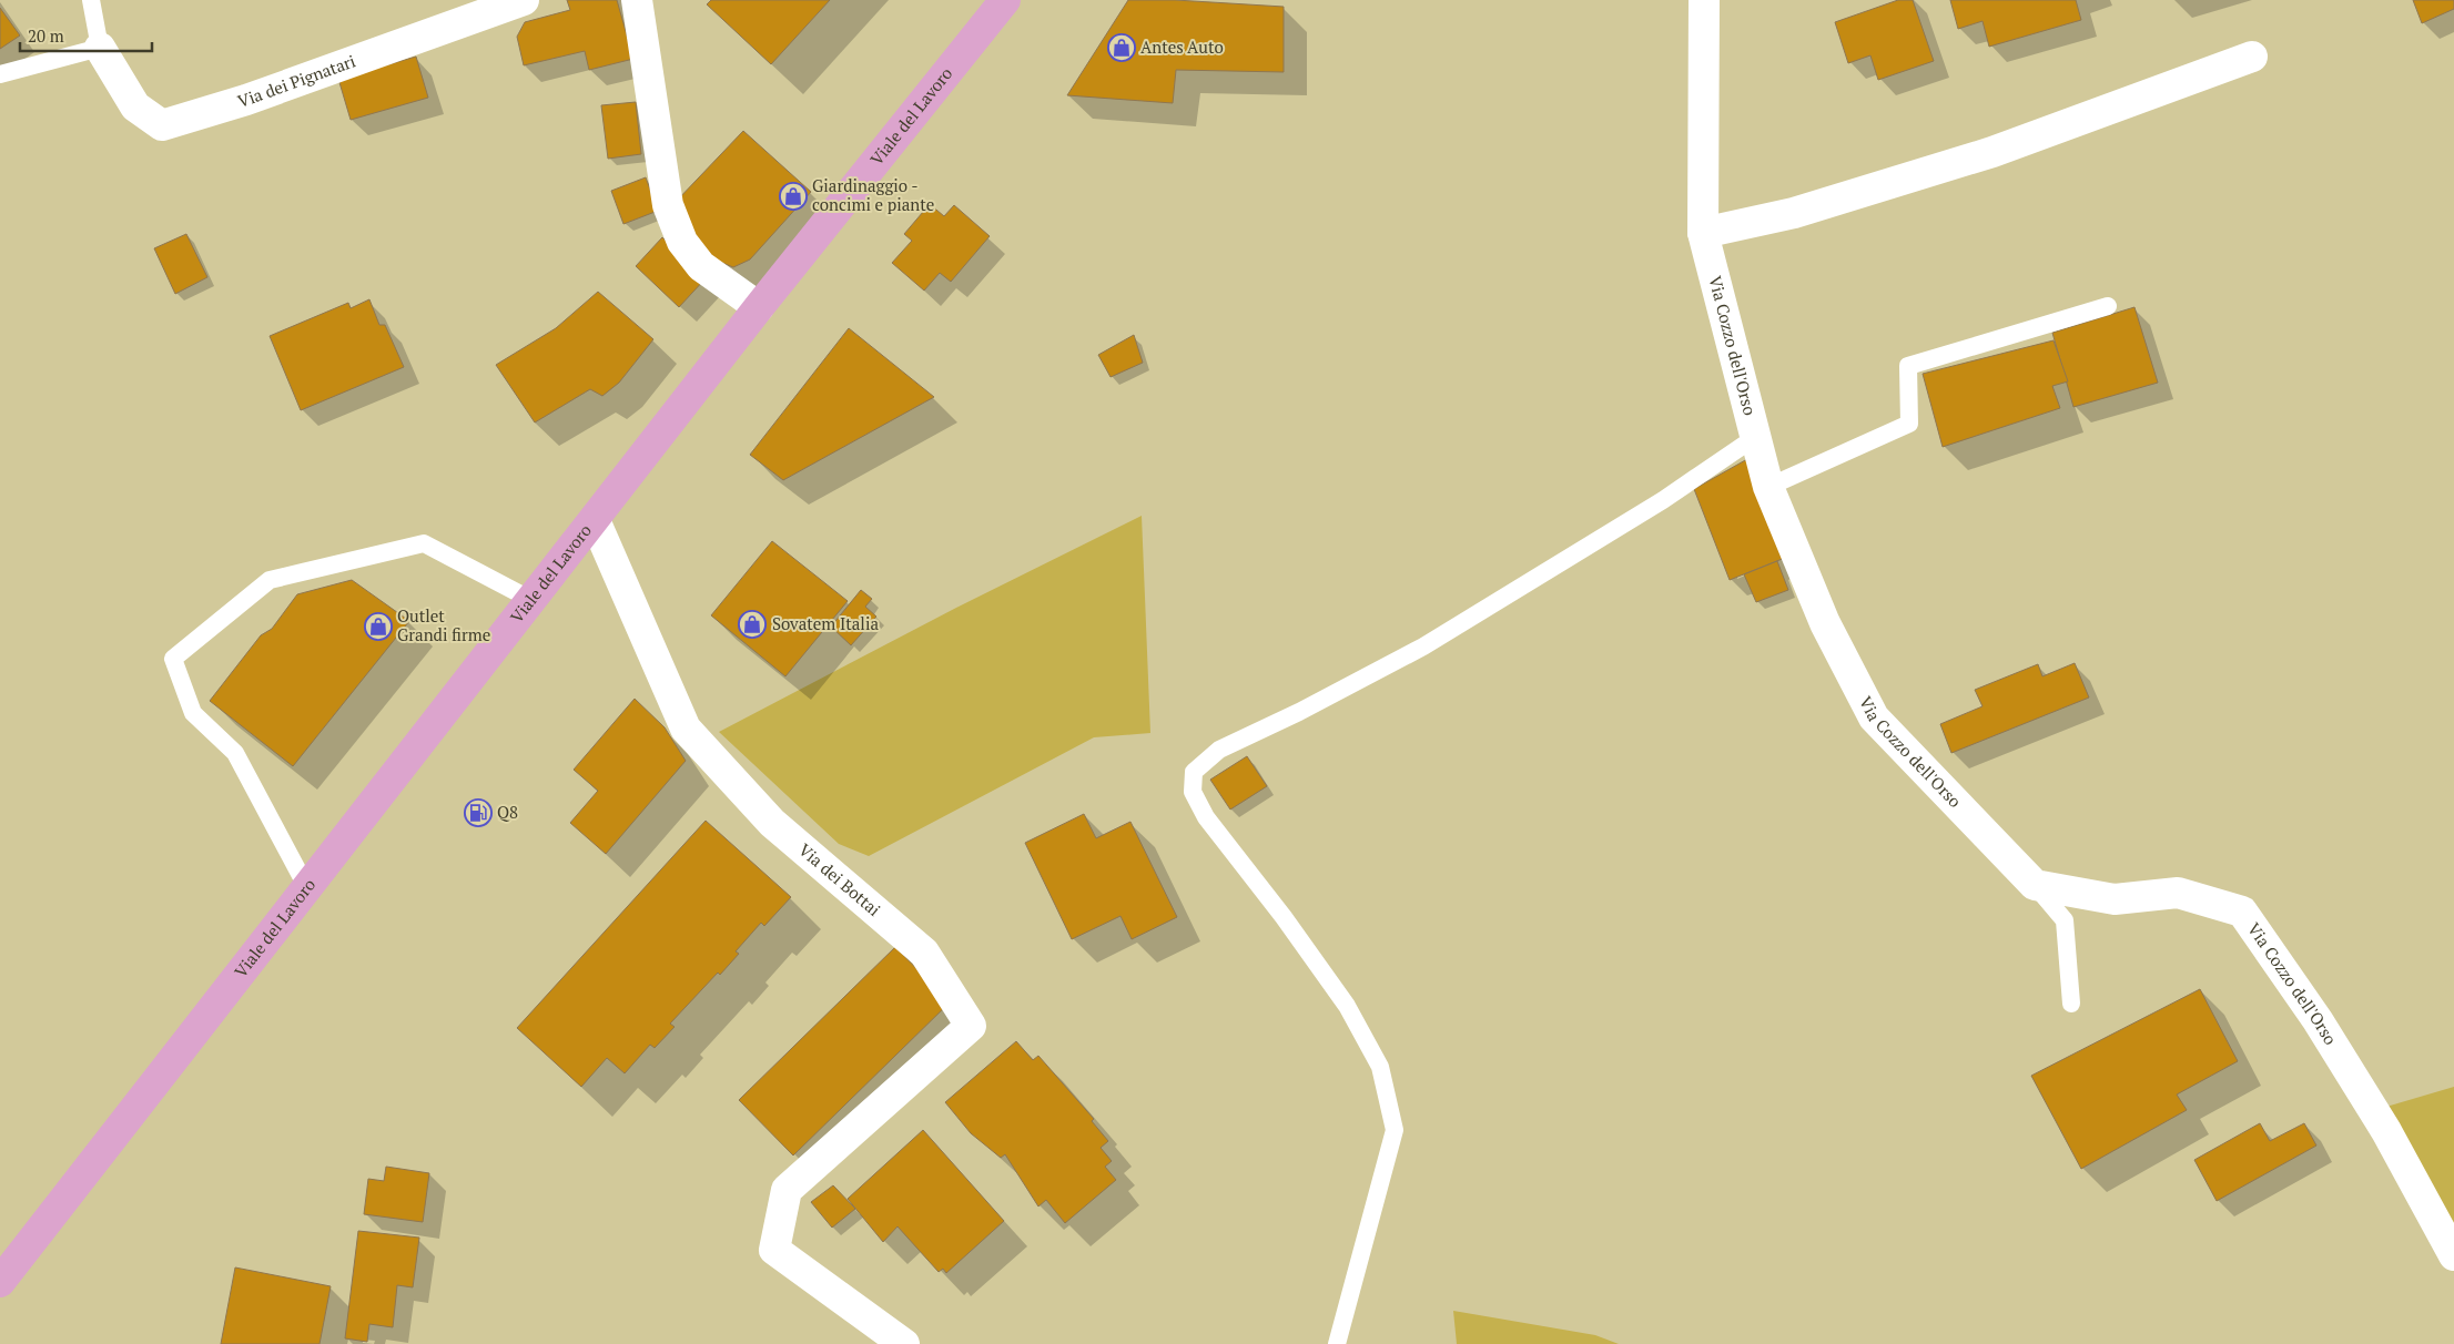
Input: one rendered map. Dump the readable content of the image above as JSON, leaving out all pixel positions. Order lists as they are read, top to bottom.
{
  "streets": {
    "main road": ["Viale del Lavoro"],
    "street": ["Via dei Pignatari", "Via Cozzo dell'Orso", "Via dei Bottai"]
  },
  "crossings": [
    ["Viale del Lavoro", "Via dei Bottai"]
  ],
  "places": {
    "shop": [
      "Antes Auto",
      "Giardinaggio - concimi e piante",
      "Sovatem Italia",
      "Outlet Grandi firme"
    ],
    "fuel station": ["Q8"]
  },
  "scale_bar": "20 m"
}
